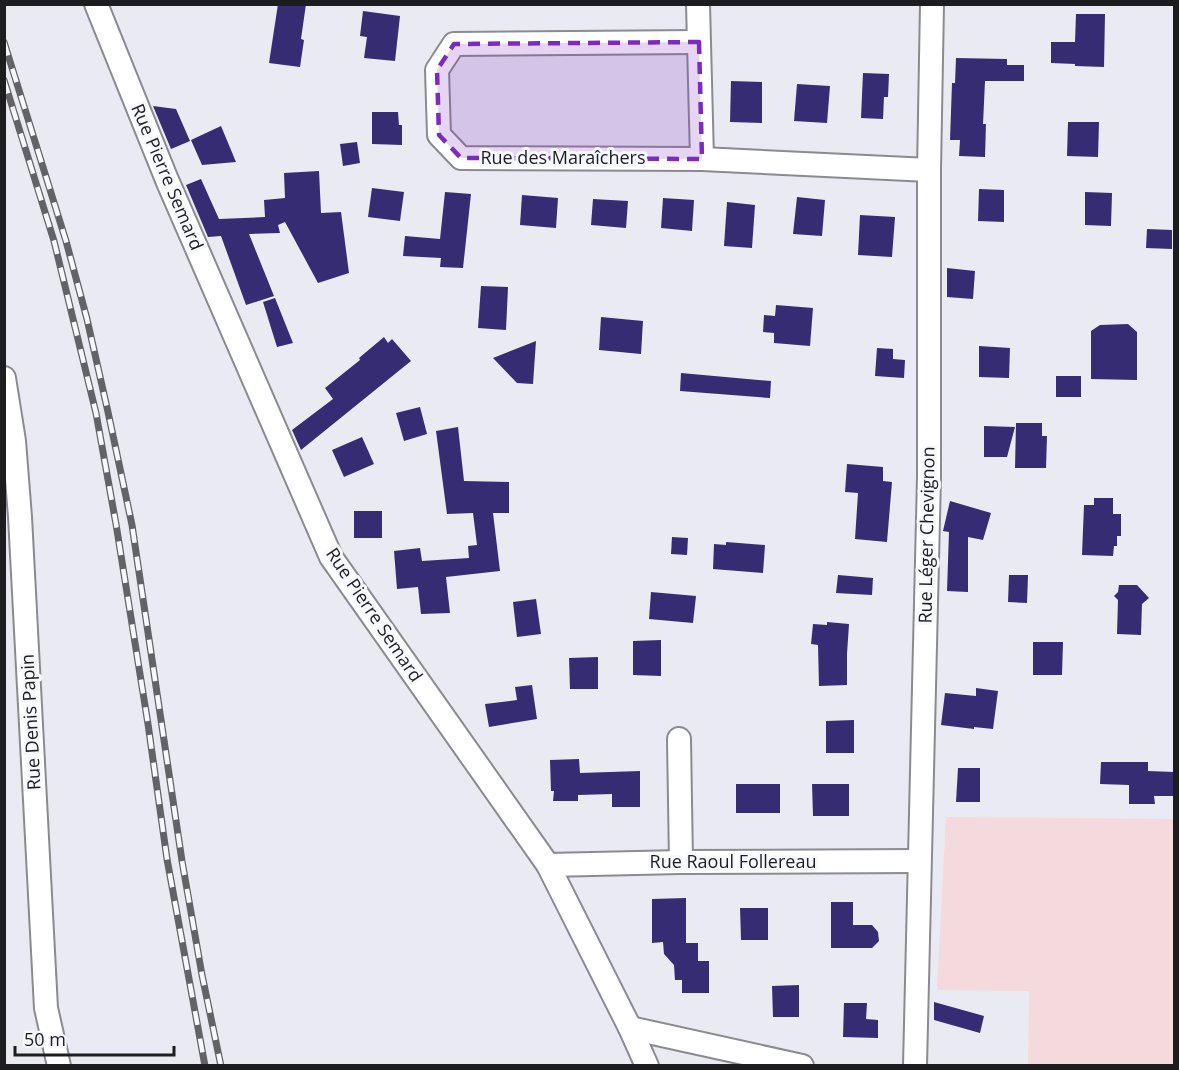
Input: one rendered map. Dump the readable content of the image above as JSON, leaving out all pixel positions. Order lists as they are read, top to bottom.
{
  "streets": {
    "street": [
      "Rue des Maraîchers",
      "Rue Pierre Semard",
      "Rue Léger Chevignon",
      "Rue Denis Papin",
      "Rue Raoul Follereau"
    ]
  },
  "crossings": [
    ["Rue des Maraîchers", "Rue Léger Chevignon"],
    ["Rue Pierre Semard", "Rue Raoul Follereau"],
    ["Rue Léger Chevignon", "Rue Raoul Follereau"]
  ],
  "scale_bar": "50 m"
}
